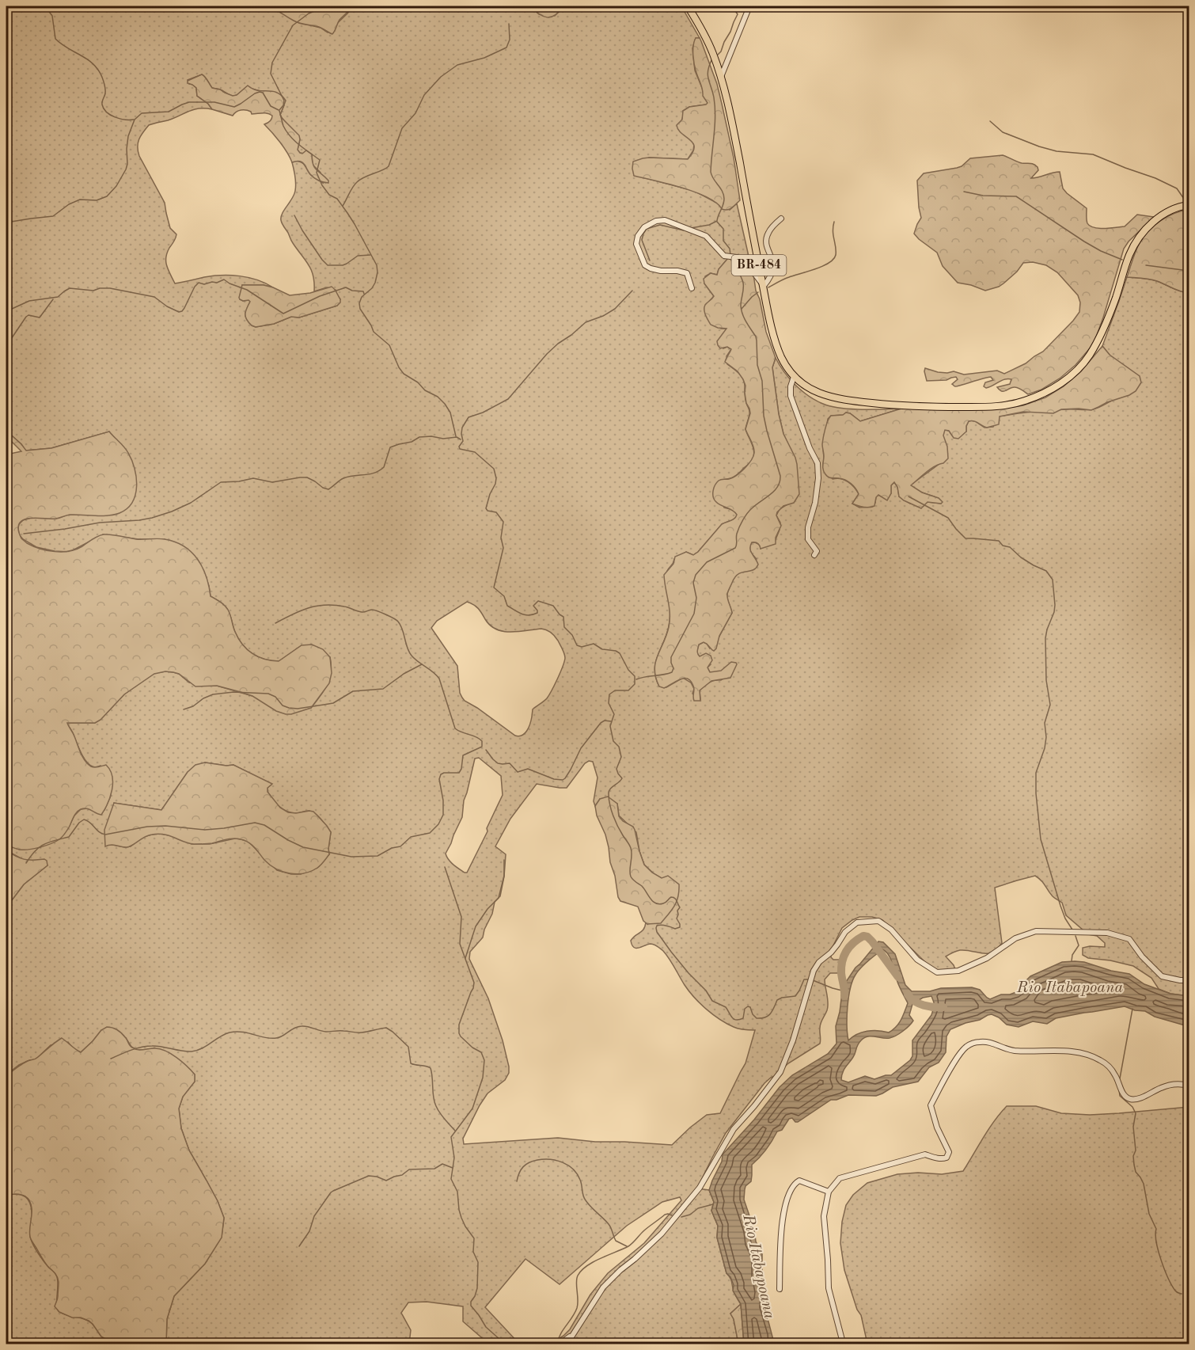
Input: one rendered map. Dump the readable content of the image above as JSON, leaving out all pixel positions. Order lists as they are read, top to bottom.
{
  "streets": {
    "main road": ["BR-484"]
  },
  "water": ["Rio Itabapoana"]
}
